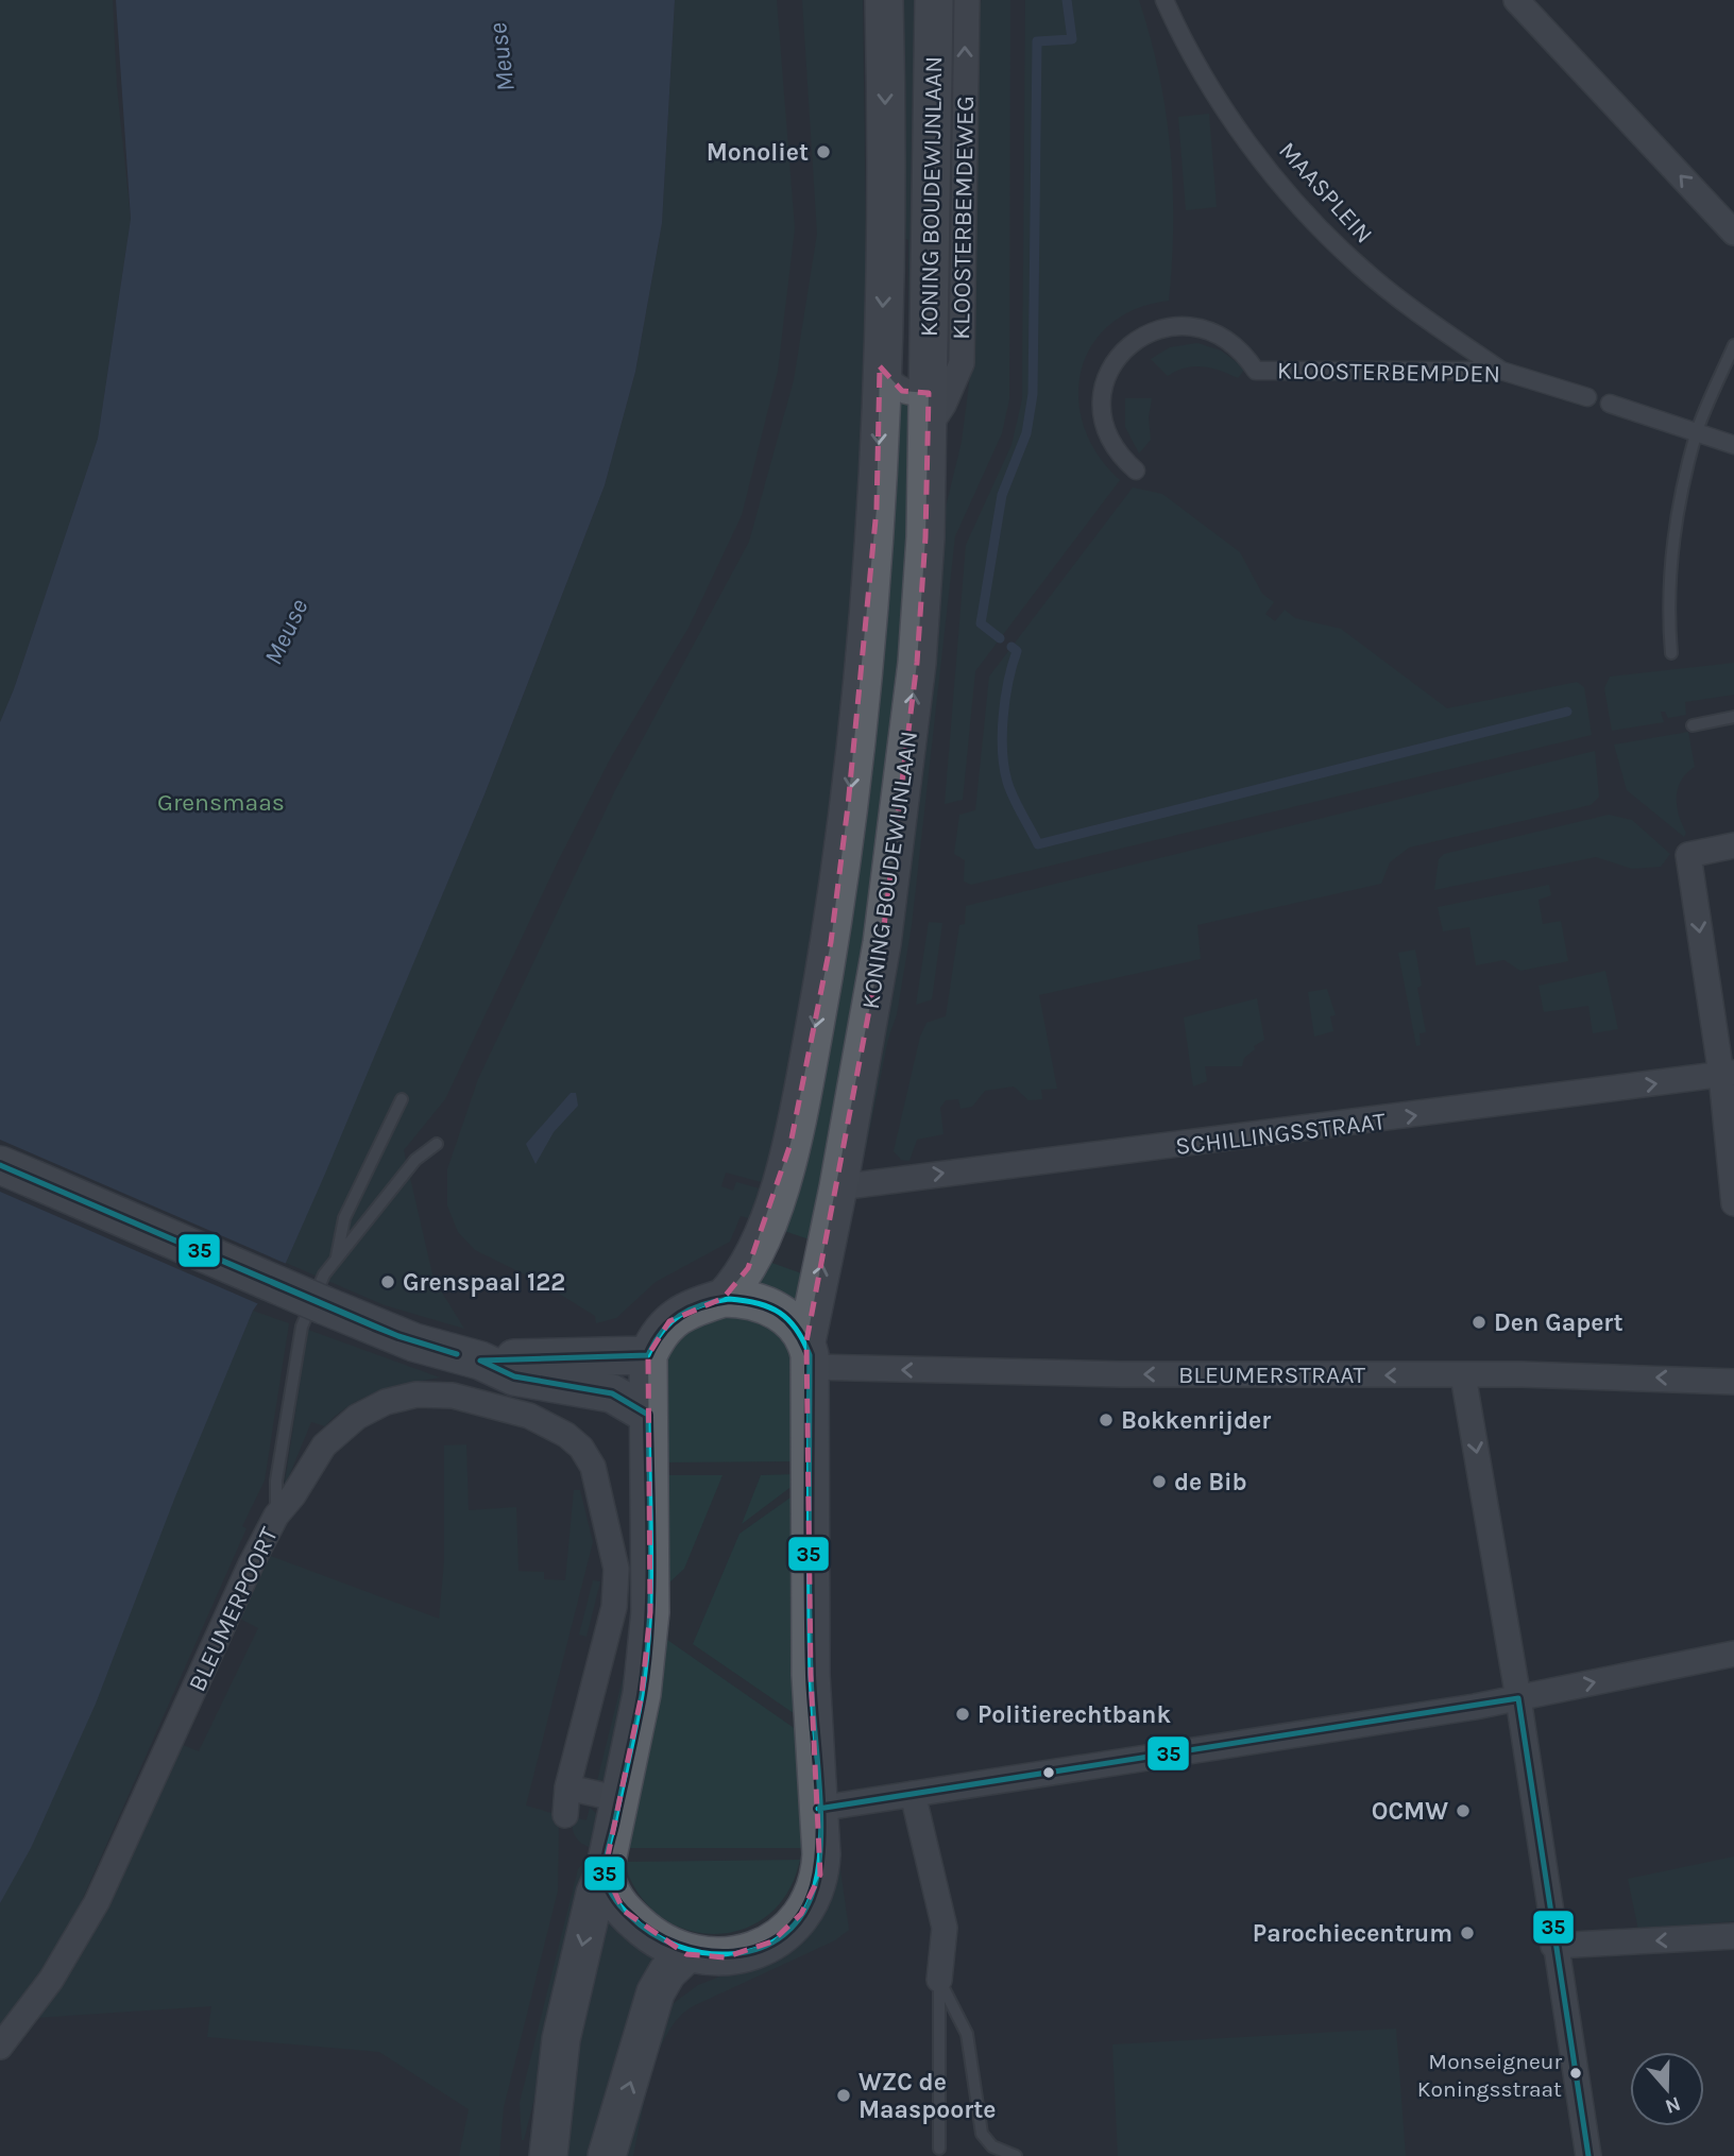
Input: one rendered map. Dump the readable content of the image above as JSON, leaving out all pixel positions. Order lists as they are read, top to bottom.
{
  "streets": {
    "main road": ["KONING BOUDEWIJNLAAN"],
    "street": [
      "MAASPLEIN",
      "KLOOSTERBEMPDEN",
      "SCHILLINGSSTRAAT",
      "BLEUMERSTRAAT",
      "BLEUMERPOORT"
    ]
  },
  "crossings": [
    ["MAASPLEIN", "KLOOSTERBEMPDEN"],
    ["KONING BOUDEWIJNLAAN", "SCHILLINGSSTRAAT"],
    ["KONING BOUDEWIJNLAAN", "BLEUMERSTRAAT"]
  ],
  "one_way": ["SCHILLINGSSTRAAT", "BLEUMERSTRAAT"],
  "water": ["Meuse"],
  "parks": ["Grensmaas"],
  "places": [
    "Monoliet",
    "Grenspaal 122",
    "Den Gapert",
    "Bokkenrijder",
    "de Bib",
    "Politierechtbank",
    "OCMW",
    "Parochiecentrum",
    "Monseigneur Koningsstraat",
    "WZC de Maaspoorte"
  ],
  "lines": ["transit line 35"],
  "north": "bottom"
}
